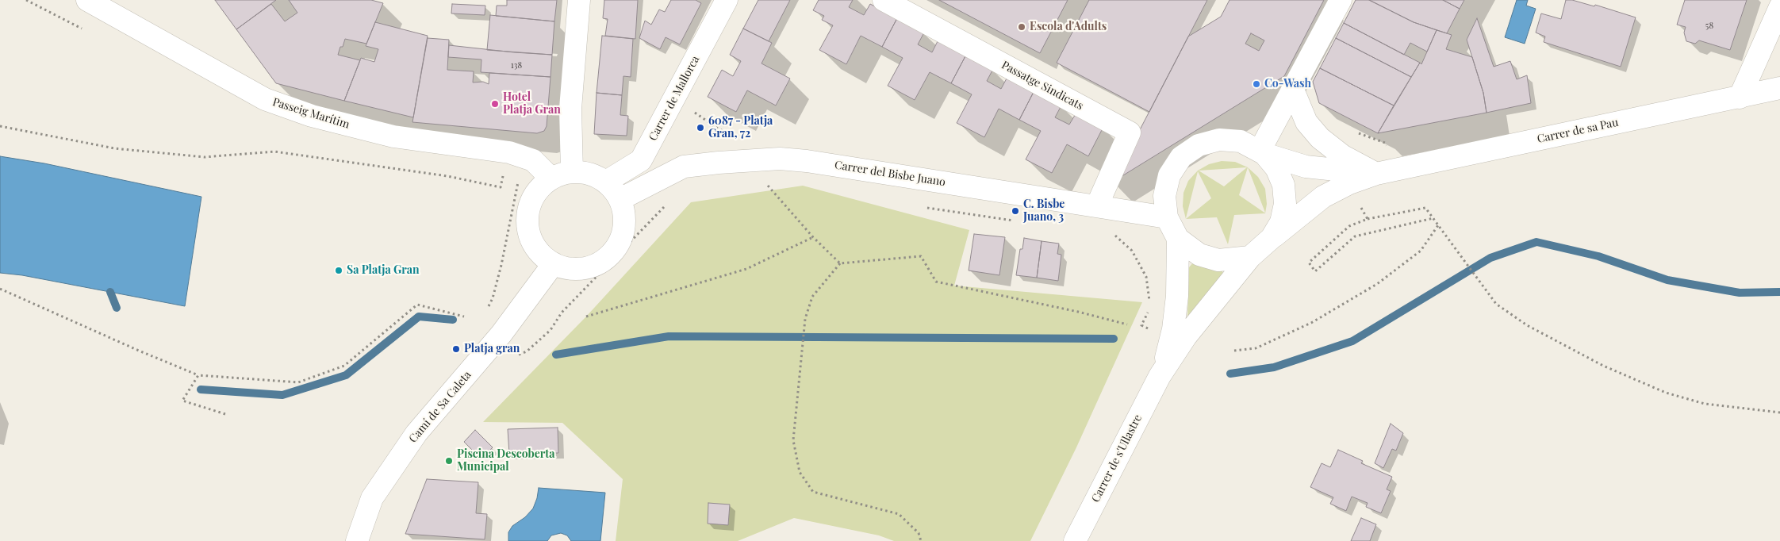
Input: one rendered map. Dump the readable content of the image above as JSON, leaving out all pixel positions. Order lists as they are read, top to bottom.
{
  "streets": {
    "street": [
      "Passatge Sindicats",
      "Carrer de Mallorca",
      "Passeig Marítim",
      "Carrer de sa Pau",
      "Carrer del Bisbe Juano",
      "Camí de Sa Caleta",
      "Carrer de s'Ullastre"
    ]
  },
  "crossings": [
    ["Passatge Sindicats", "Carrer del Bisbe Juano"],
    ["Carrer de Mallorca", "Passeig Marítim"],
    ["Carrer de Mallorca", "Carrer del Bisbe Juano"],
    ["Carrer de Mallorca", "Camí de Sa Caleta"],
    ["Passeig Marítim", "Carrer del Bisbe Juano"],
    ["Passeig Marítim", "Camí de Sa Caleta"],
    ["Carrer de sa Pau", "Carrer del Bisbe Juano"],
    ["Carrer de sa Pau", "Carrer de s'Ullastre"],
    ["Carrer del Bisbe Juano", "Camí de Sa Caleta"],
    ["Carrer del Bisbe Juano", "Carrer de s'Ullastre"]
  ],
  "places": [
    "Escola d'Adults",
    "Co-Wash",
    "Hotel Platja Gran",
    "6087 - Platja Gran, 72",
    "C. Bisbe Juano, 3",
    "Sa Platja Gran",
    "Platja gran",
    "Piscina Descoberta Municipal"
  ],
  "house_numbers": ["58", "138"]
}
